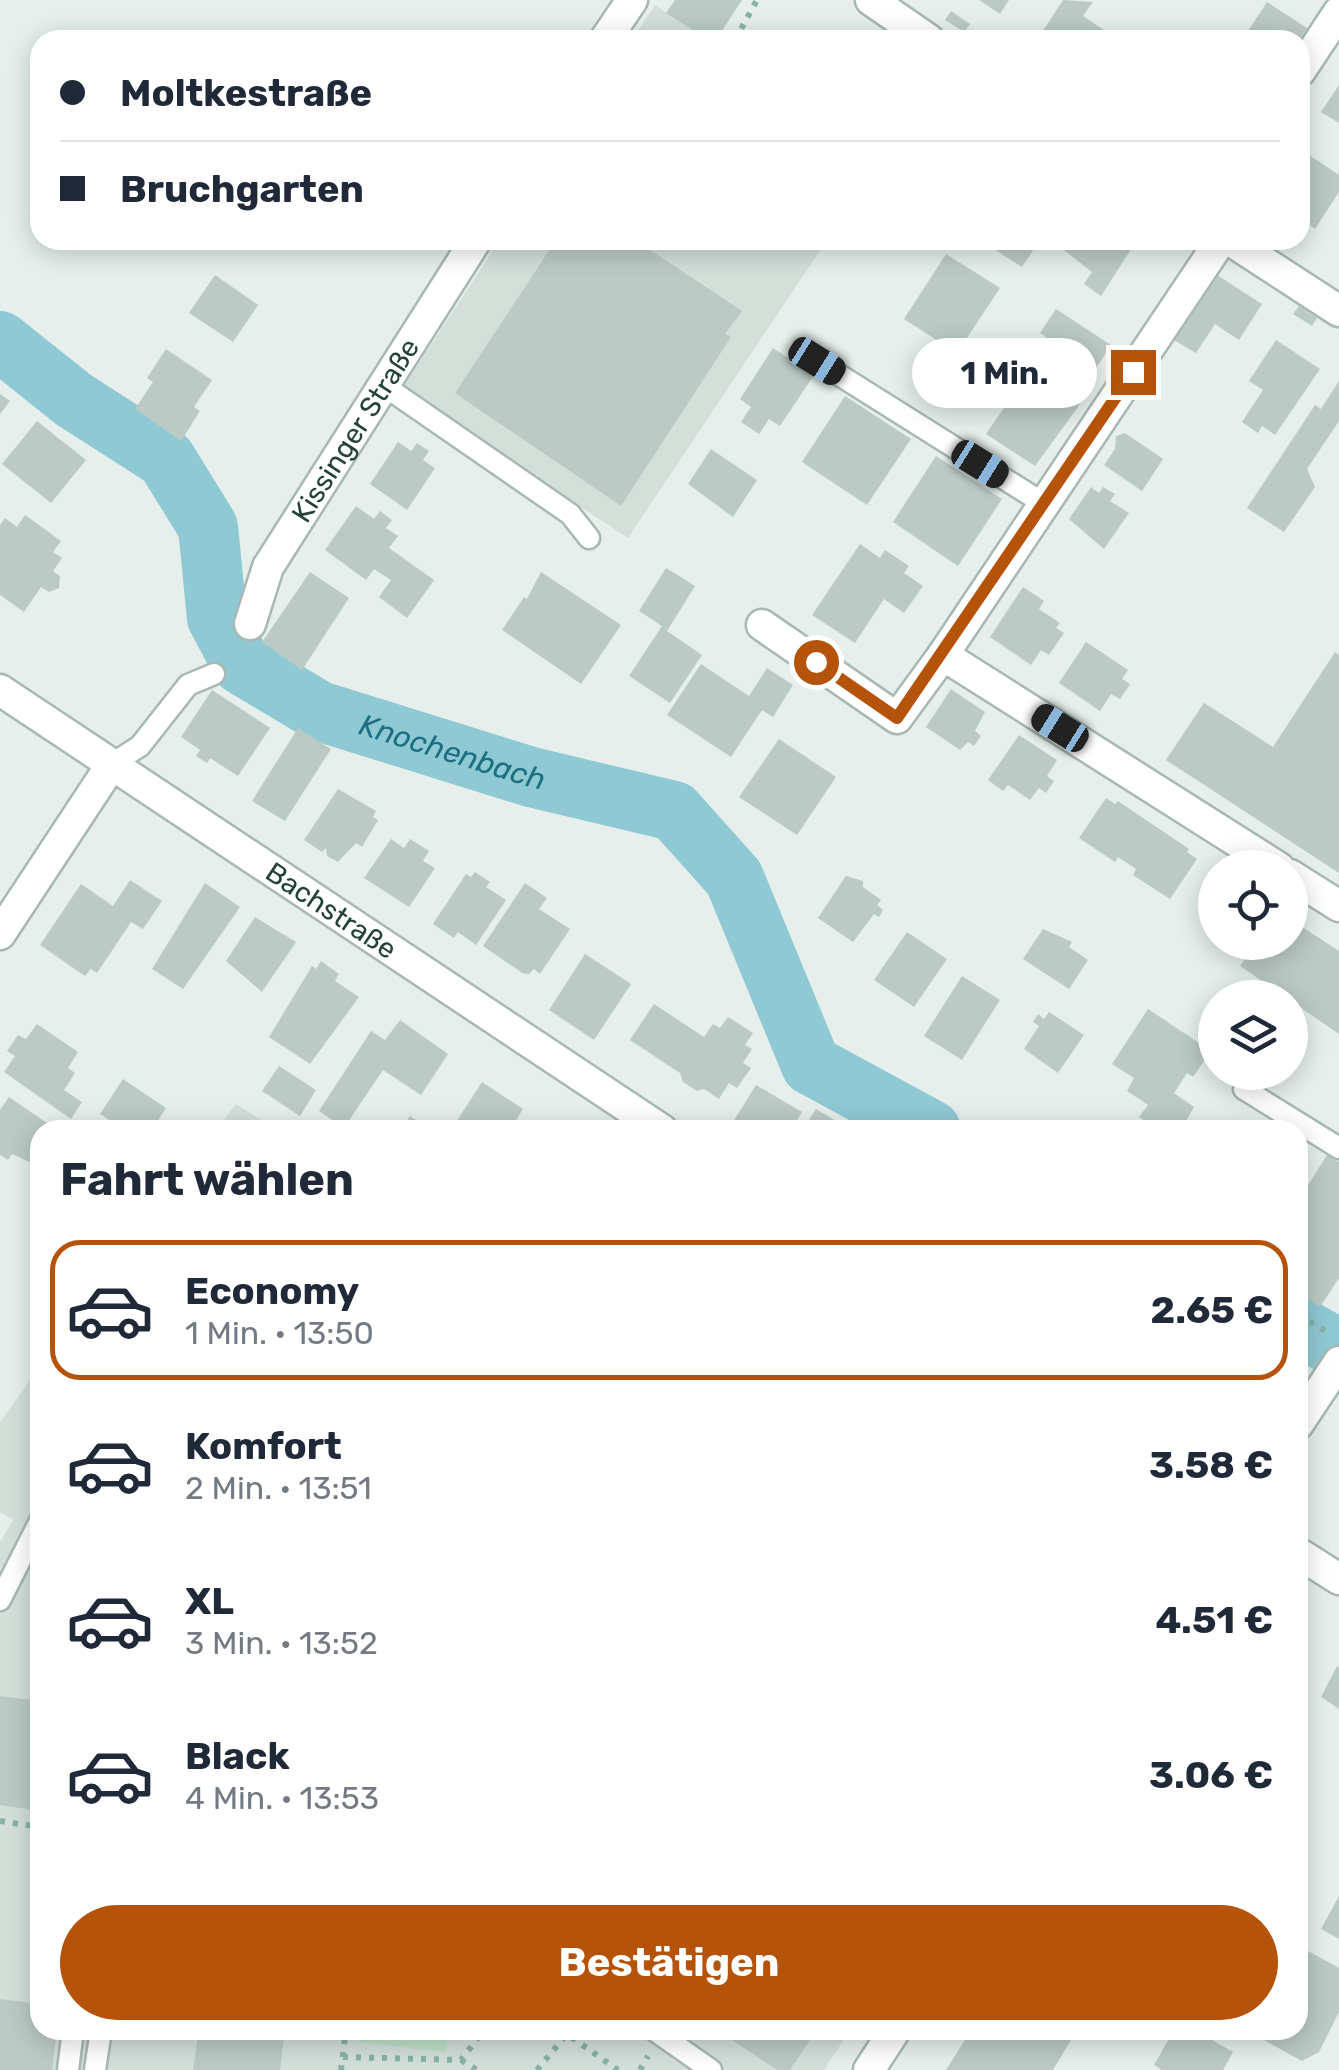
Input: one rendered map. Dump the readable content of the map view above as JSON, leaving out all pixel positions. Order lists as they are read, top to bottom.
{
  "streets": {
    "street": ["Kissinger Straße", "Bachstraße"]
  },
  "water": ["Knochenbach"],
  "page": {
    "banner": ["Moltkestraße", "Bruchgarten"],
    "bubble": "1 Min.",
    "heading": "Fahrt wählen",
    "list": [
      {
        "name": "Economy",
        "note": "1 Min. · 13:50",
        "value": "2.65 €"
      },
      {
        "name": "Komfort",
        "note": "2 Min. · 13:51",
        "value": "3.58 €"
      },
      {
        "name": "XL",
        "note": "3 Min. · 13:52",
        "value": "4.51 €"
      },
      {
        "name": "Black",
        "note": "4 Min. · 13:53",
        "value": "3.06 €"
      }
    ],
    "buttons": "Bestätigen"
  }
}
